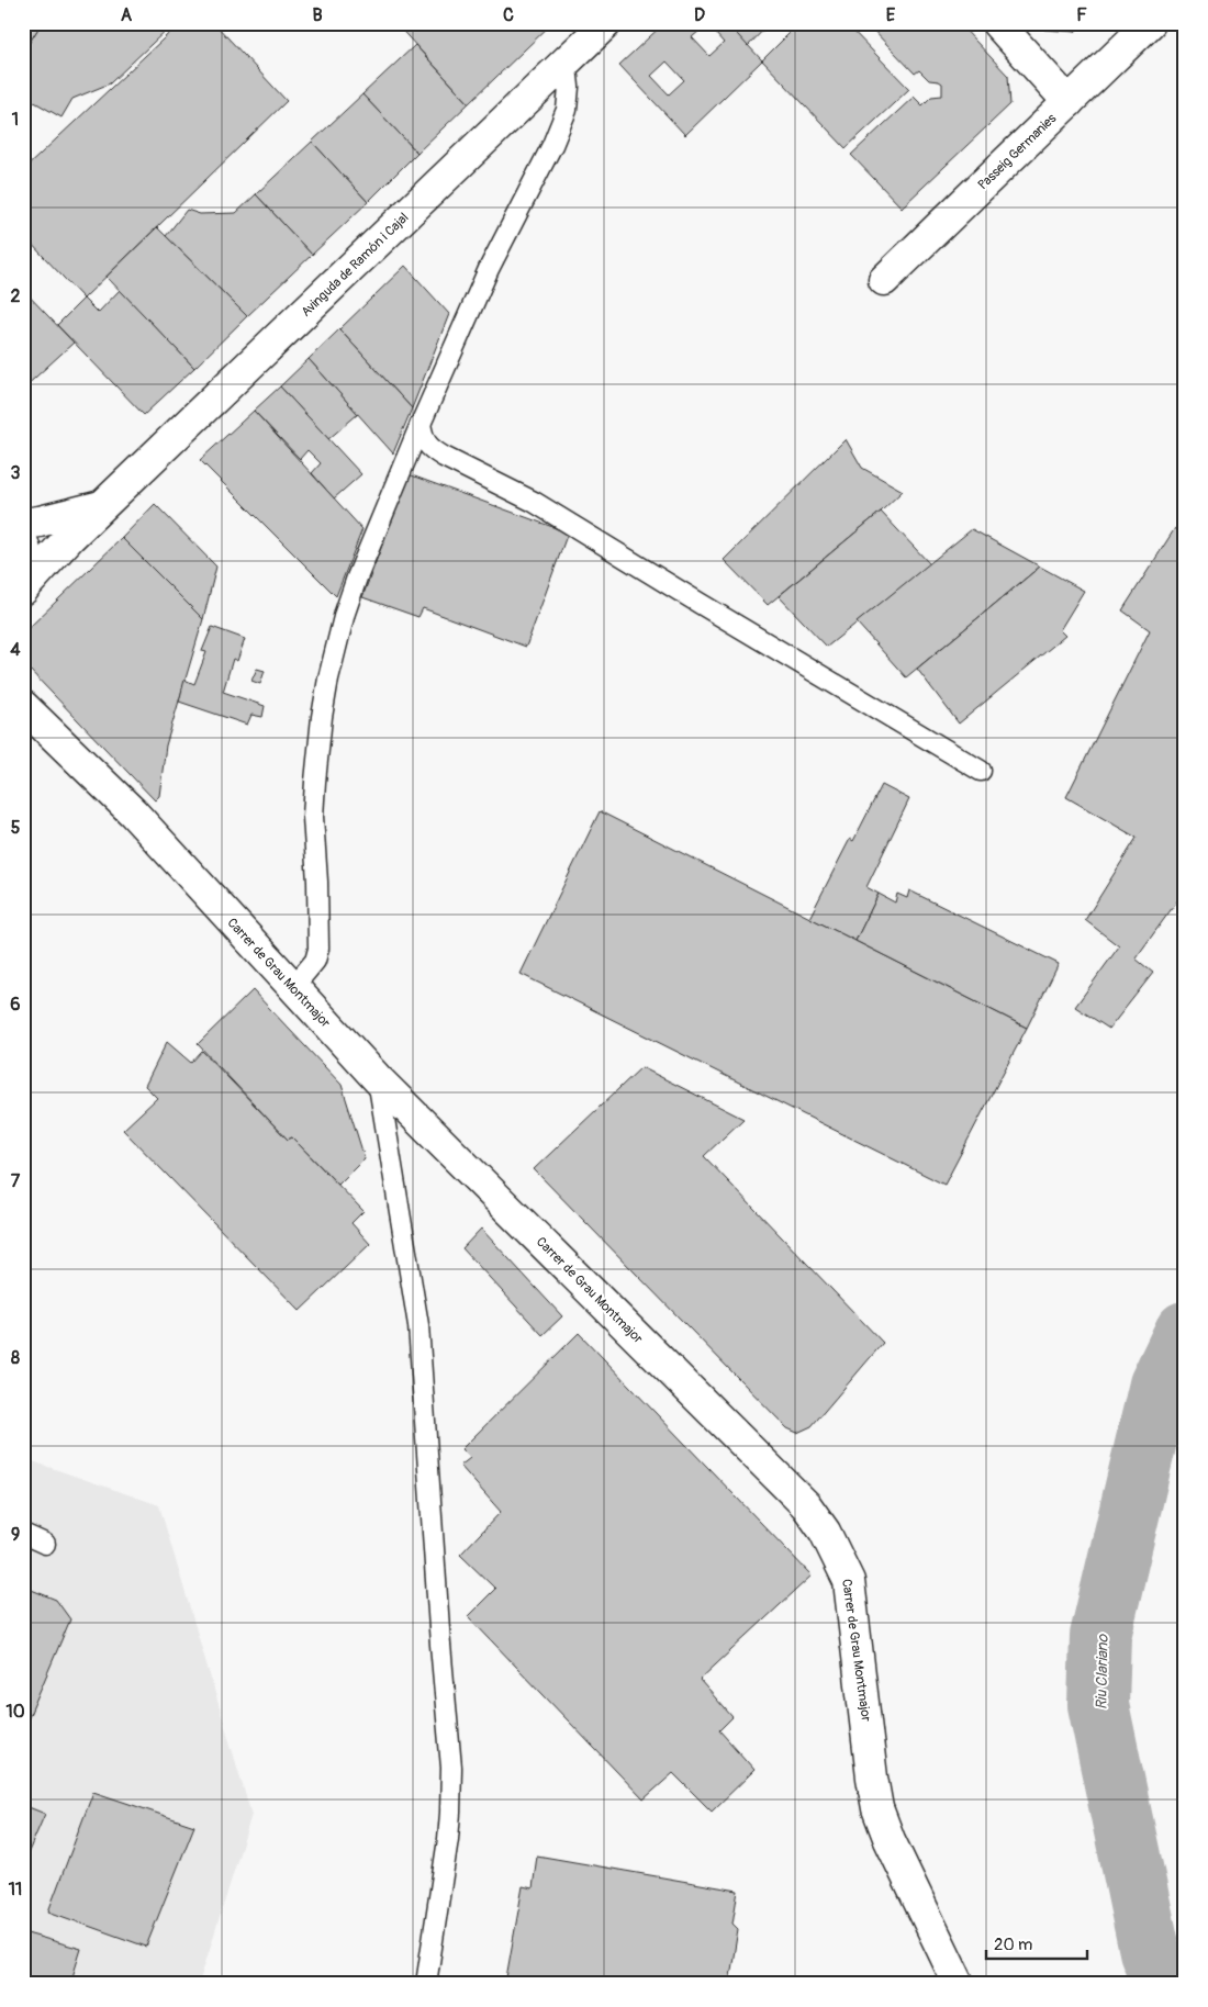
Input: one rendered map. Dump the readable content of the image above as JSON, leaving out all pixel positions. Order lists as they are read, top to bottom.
{
  "streets": {
    "street": ["Passeig Germanies", "Avinguda de Ramón i Cajal", "Carrer de Grau Montmajor"]
  },
  "water": ["Riu Clariano"],
  "scale_bar": "20 m",
  "grid": {
    "columns": [
      "A",
      "B",
      "C",
      "D",
      "E",
      "F"
    ],
    "rows": [
      "1",
      "2",
      "3",
      "4",
      "5",
      "6",
      "7",
      "8",
      "9",
      "10",
      "11"
    ]
  }
}
